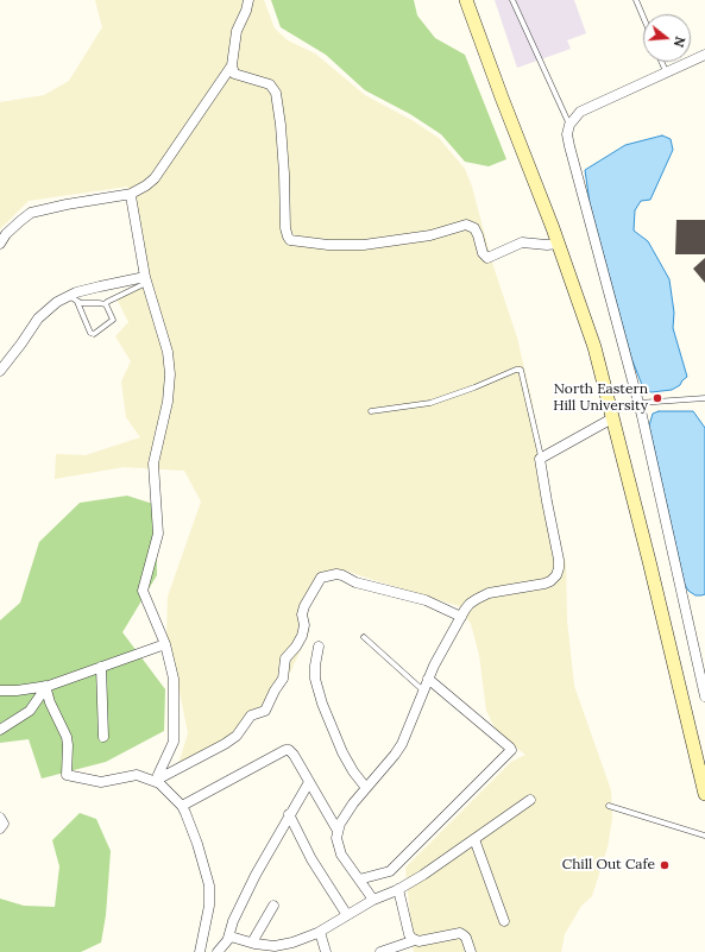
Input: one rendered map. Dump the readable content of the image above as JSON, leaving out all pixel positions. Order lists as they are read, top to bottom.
{
  "places": ["North Eastern Hill University", "Chill Out Cafe"],
  "north": "right"
}
